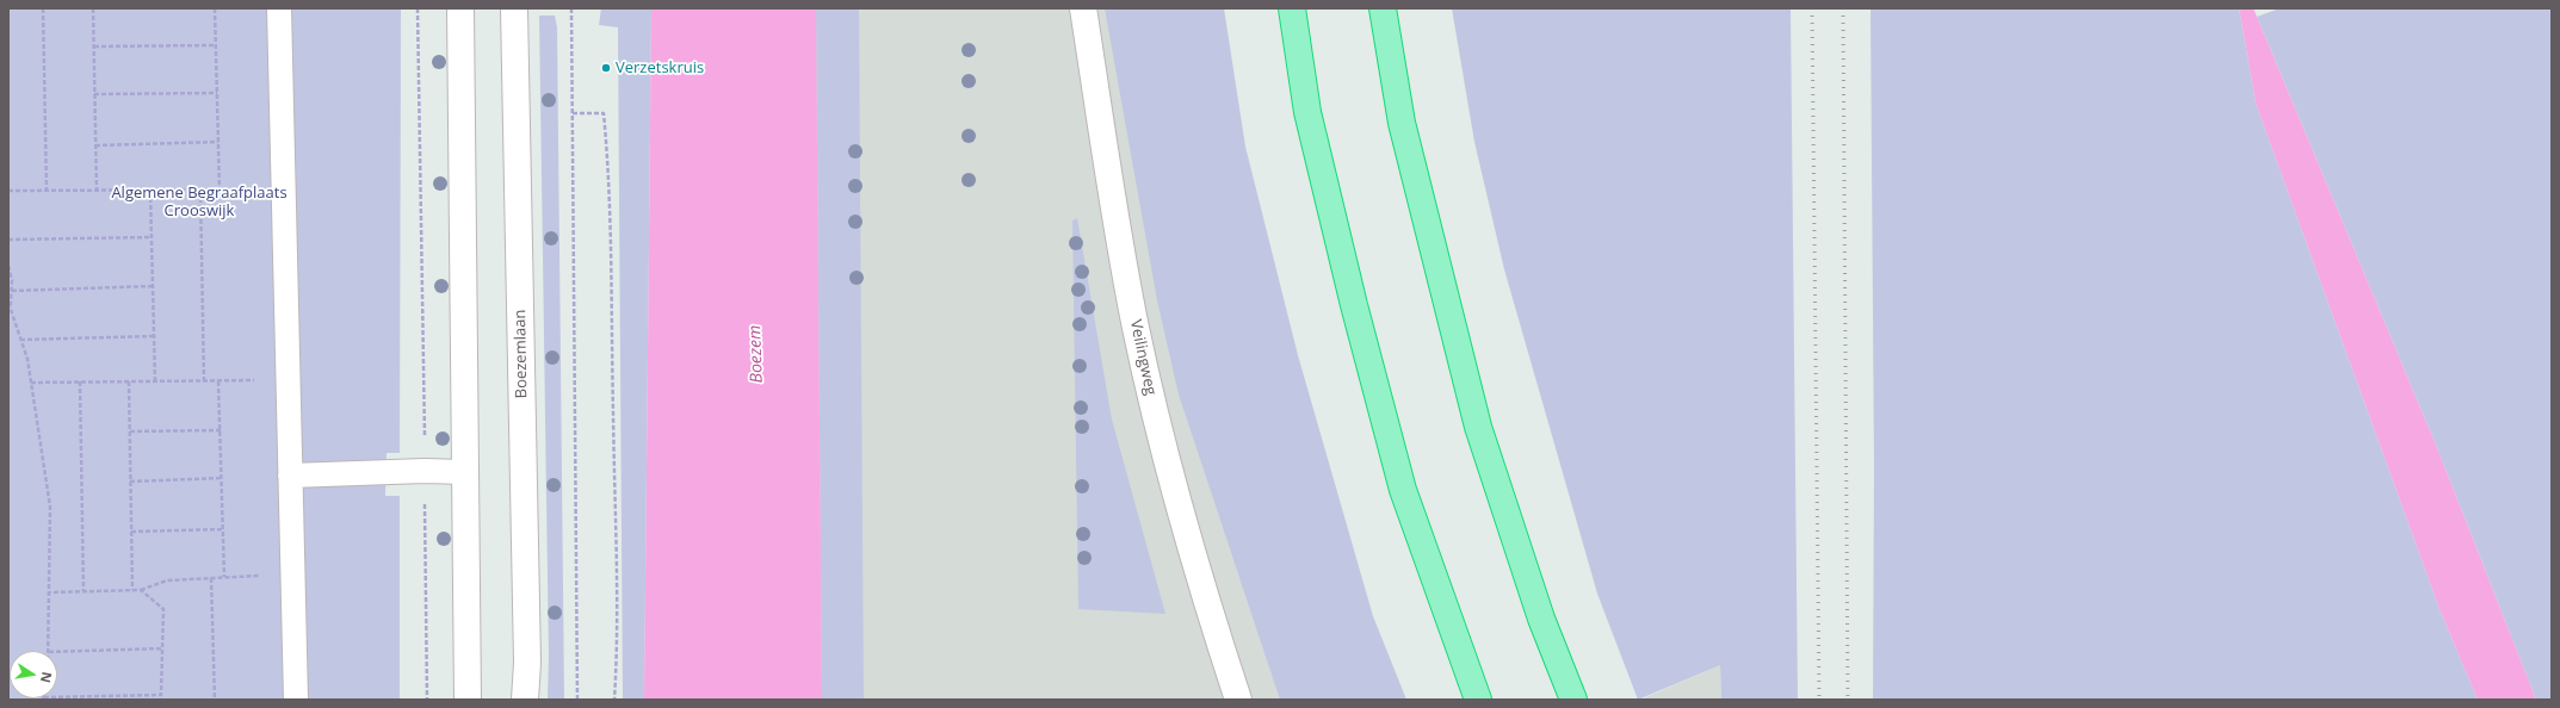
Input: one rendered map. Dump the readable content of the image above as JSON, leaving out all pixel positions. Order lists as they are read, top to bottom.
{
  "streets": {
    "main road": ["Boezemlaan", "Veilingweg"]
  },
  "water": ["Boezem"],
  "parks": ["Algemene Begraafplaats Crooswijk"],
  "places": ["Verzetskruis"],
  "north": "right"
}
